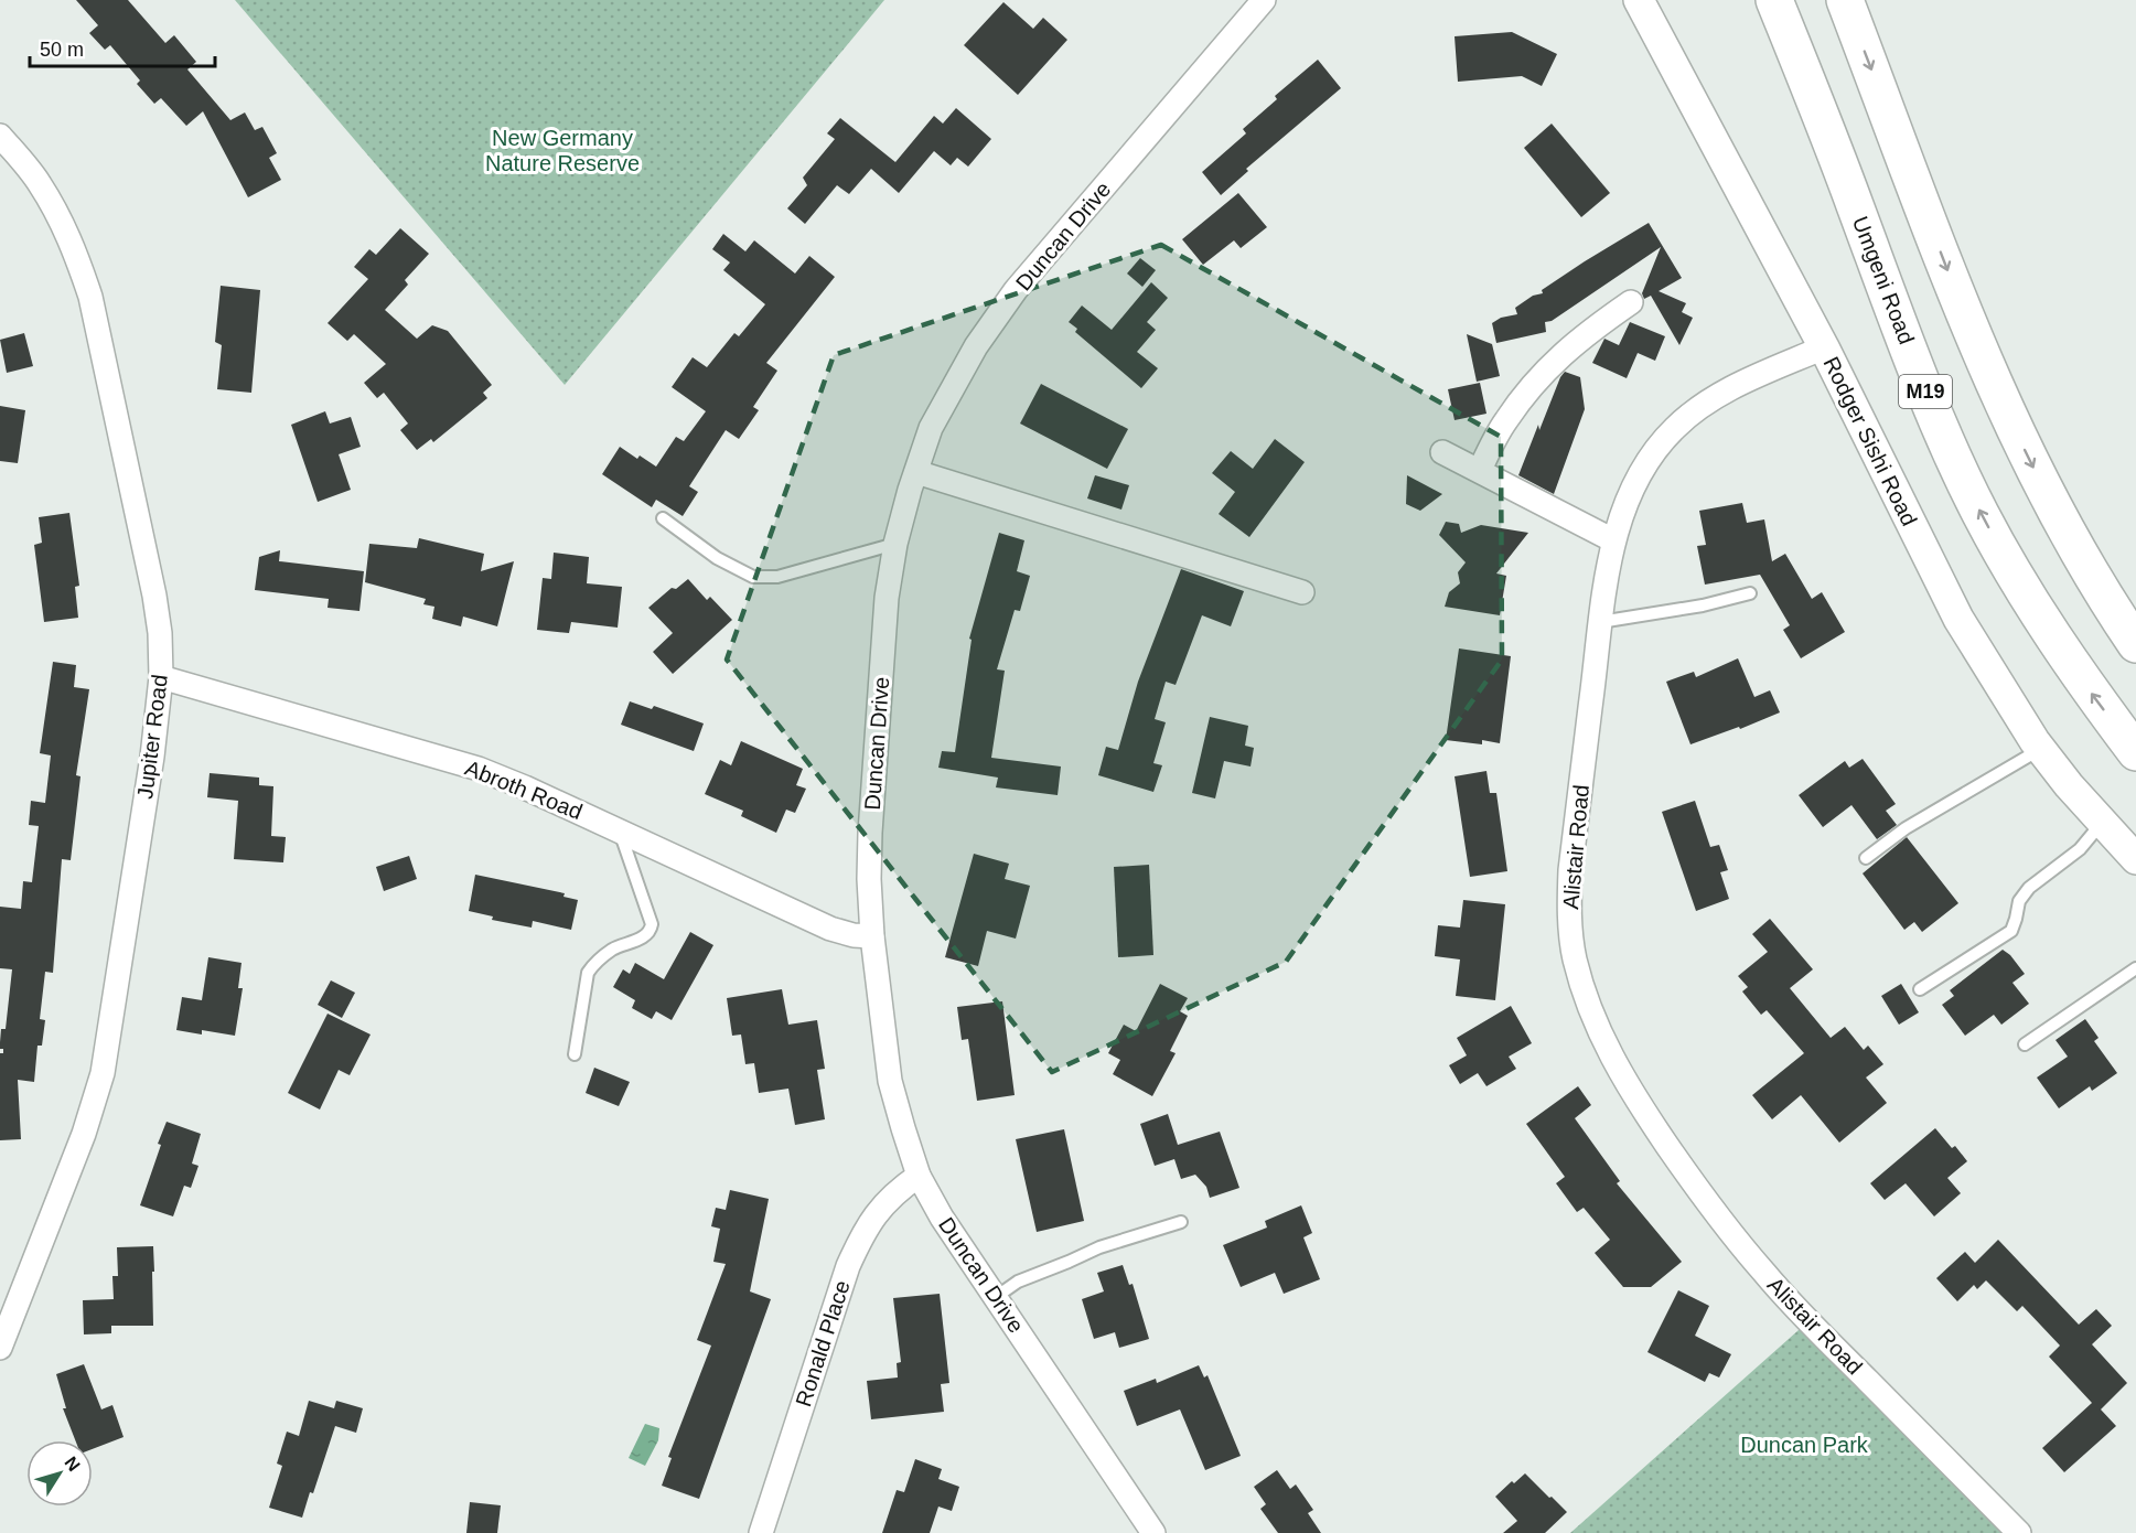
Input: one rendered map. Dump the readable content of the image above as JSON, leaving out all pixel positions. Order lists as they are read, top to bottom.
{
  "streets": {
    "highway": ["Umgeni Road", "M19"],
    "street": [
      "Duncan Drive",
      "Rodger Sishi Road",
      "Jupiter Road",
      "Abroth Road",
      "Alistair Road",
      "Ronald Place"
    ]
  },
  "crossings": [
    ["Duncan Drive", "Abroth Road"],
    ["Duncan Drive", "Ronald Place"],
    ["Rodger Sishi Road", "Alistair Road"],
    ["Jupiter Road", "Abroth Road"]
  ],
  "parks": ["New Germany Nature Reserve", "Duncan Park"],
  "scale_bar": "50 m",
  "north": "top right"
}
